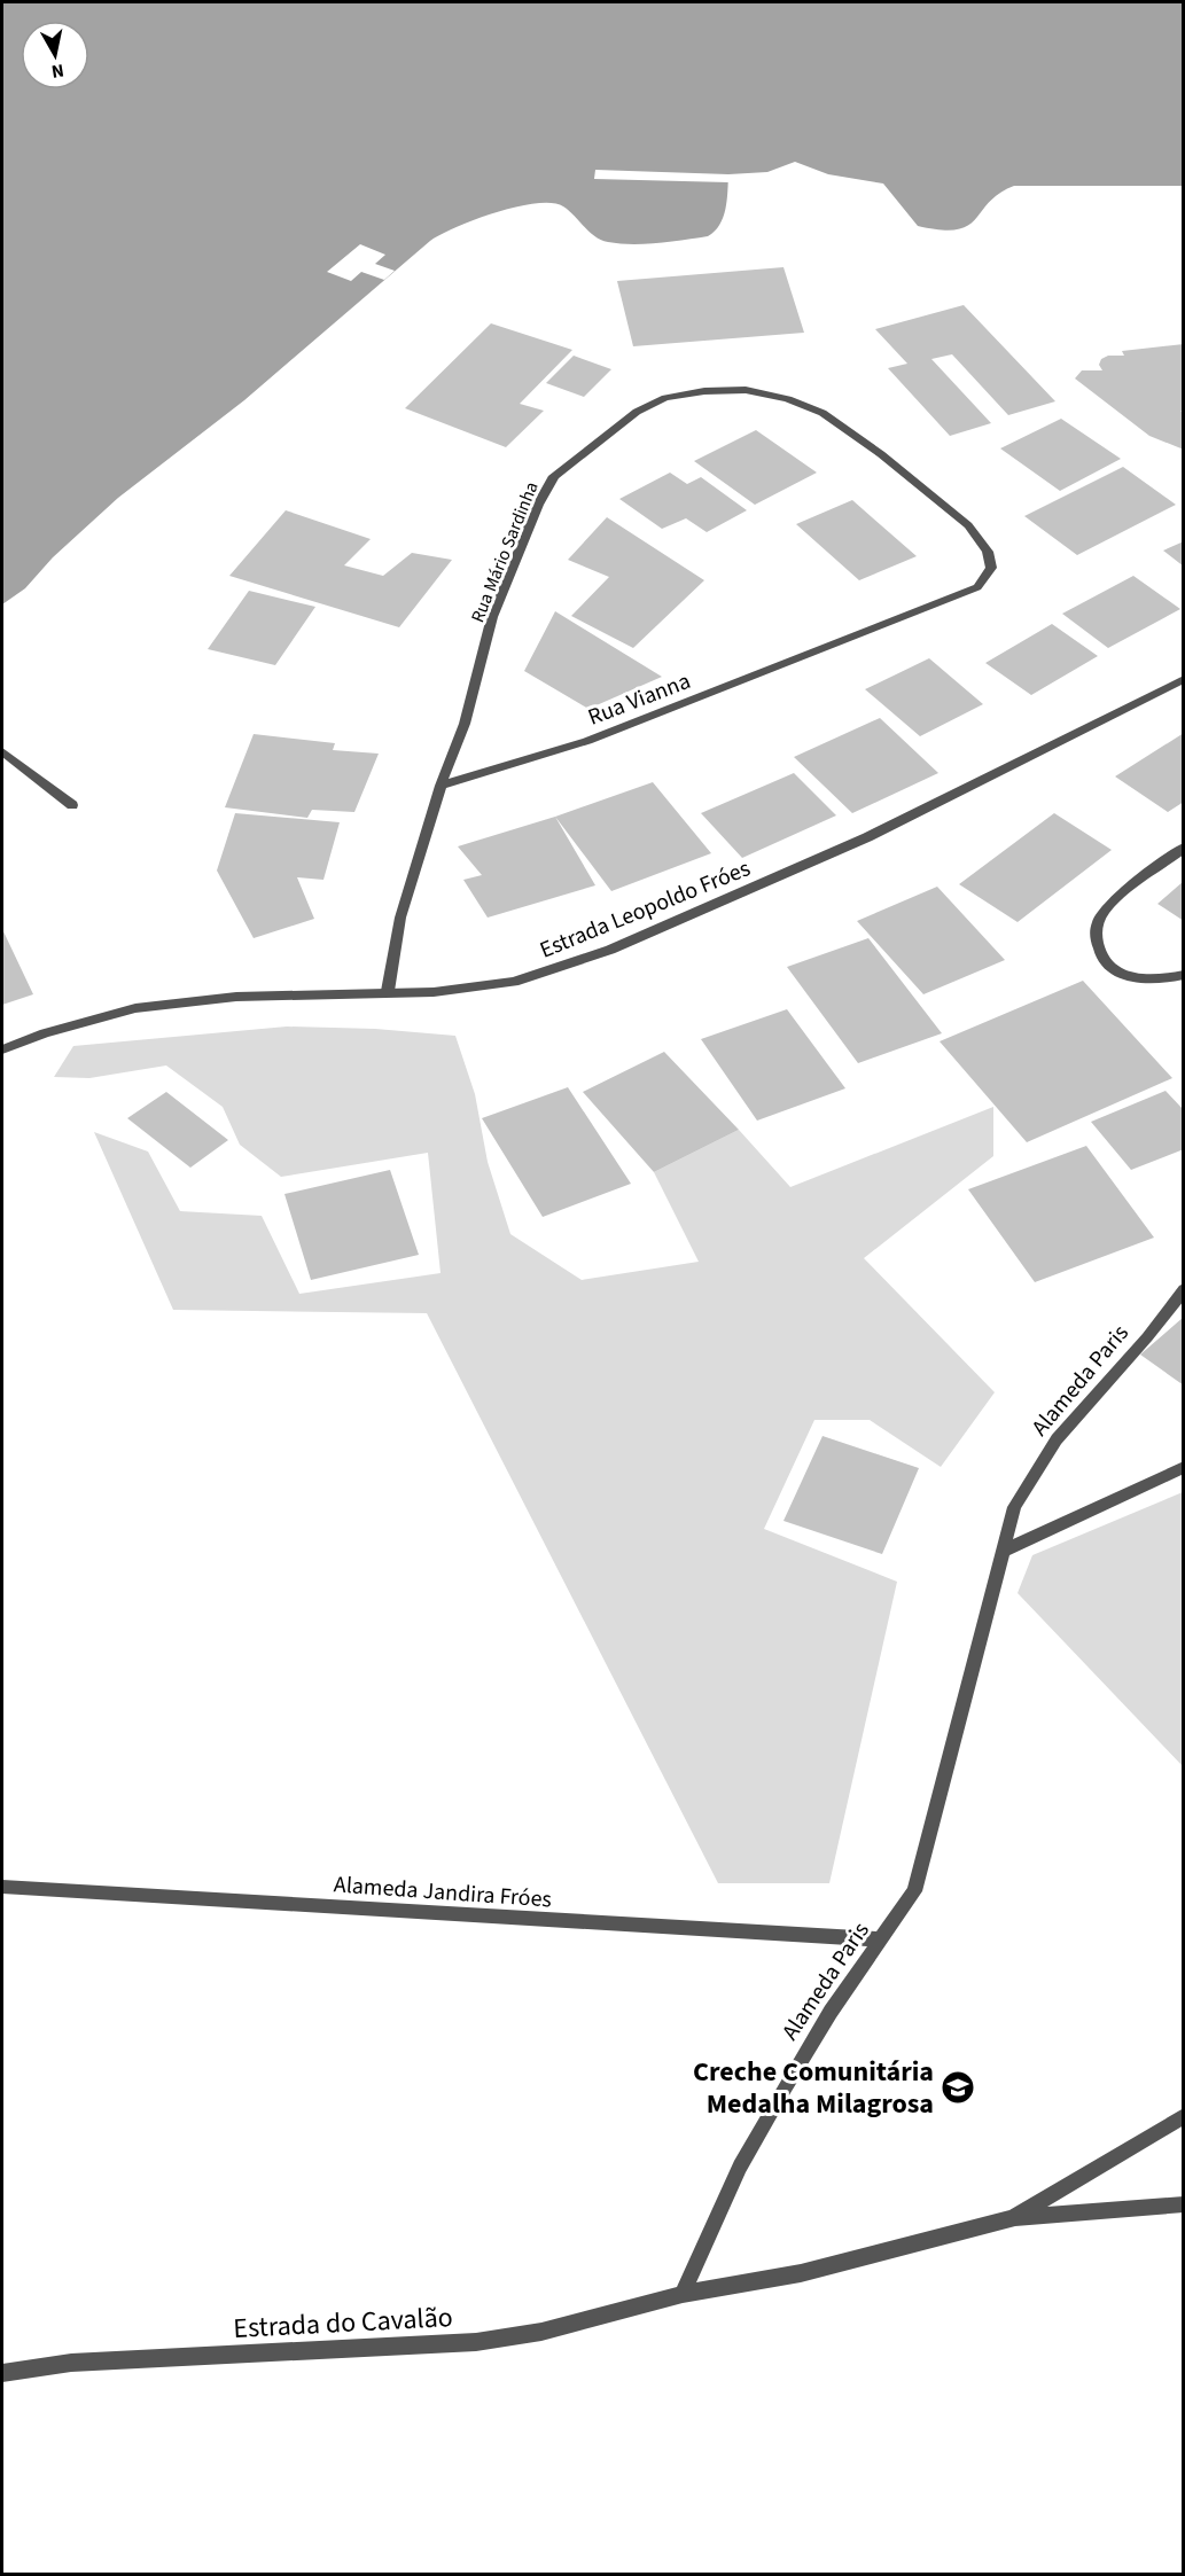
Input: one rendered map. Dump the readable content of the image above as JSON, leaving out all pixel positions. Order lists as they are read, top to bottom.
{
  "streets": {
    "street": [
      "Rua Mário Sardinha",
      "Rua Vianna",
      "Estrada Leopoldo Fróes",
      "Alameda Paris",
      "Alameda Jandira Fróes",
      "Estrada do Cavalão"
    ]
  },
  "crossings": [
    ["Rua Mário Sardinha", "Rua Vianna"],
    ["Alameda Paris", "Alameda Jandira Fróes"],
    ["Alameda Paris", "Estrada do Cavalão"]
  ],
  "places": {
    "school or university": ["Creche Comunitária Medalha Milagrosa"]
  },
  "north": "bottom"
}
